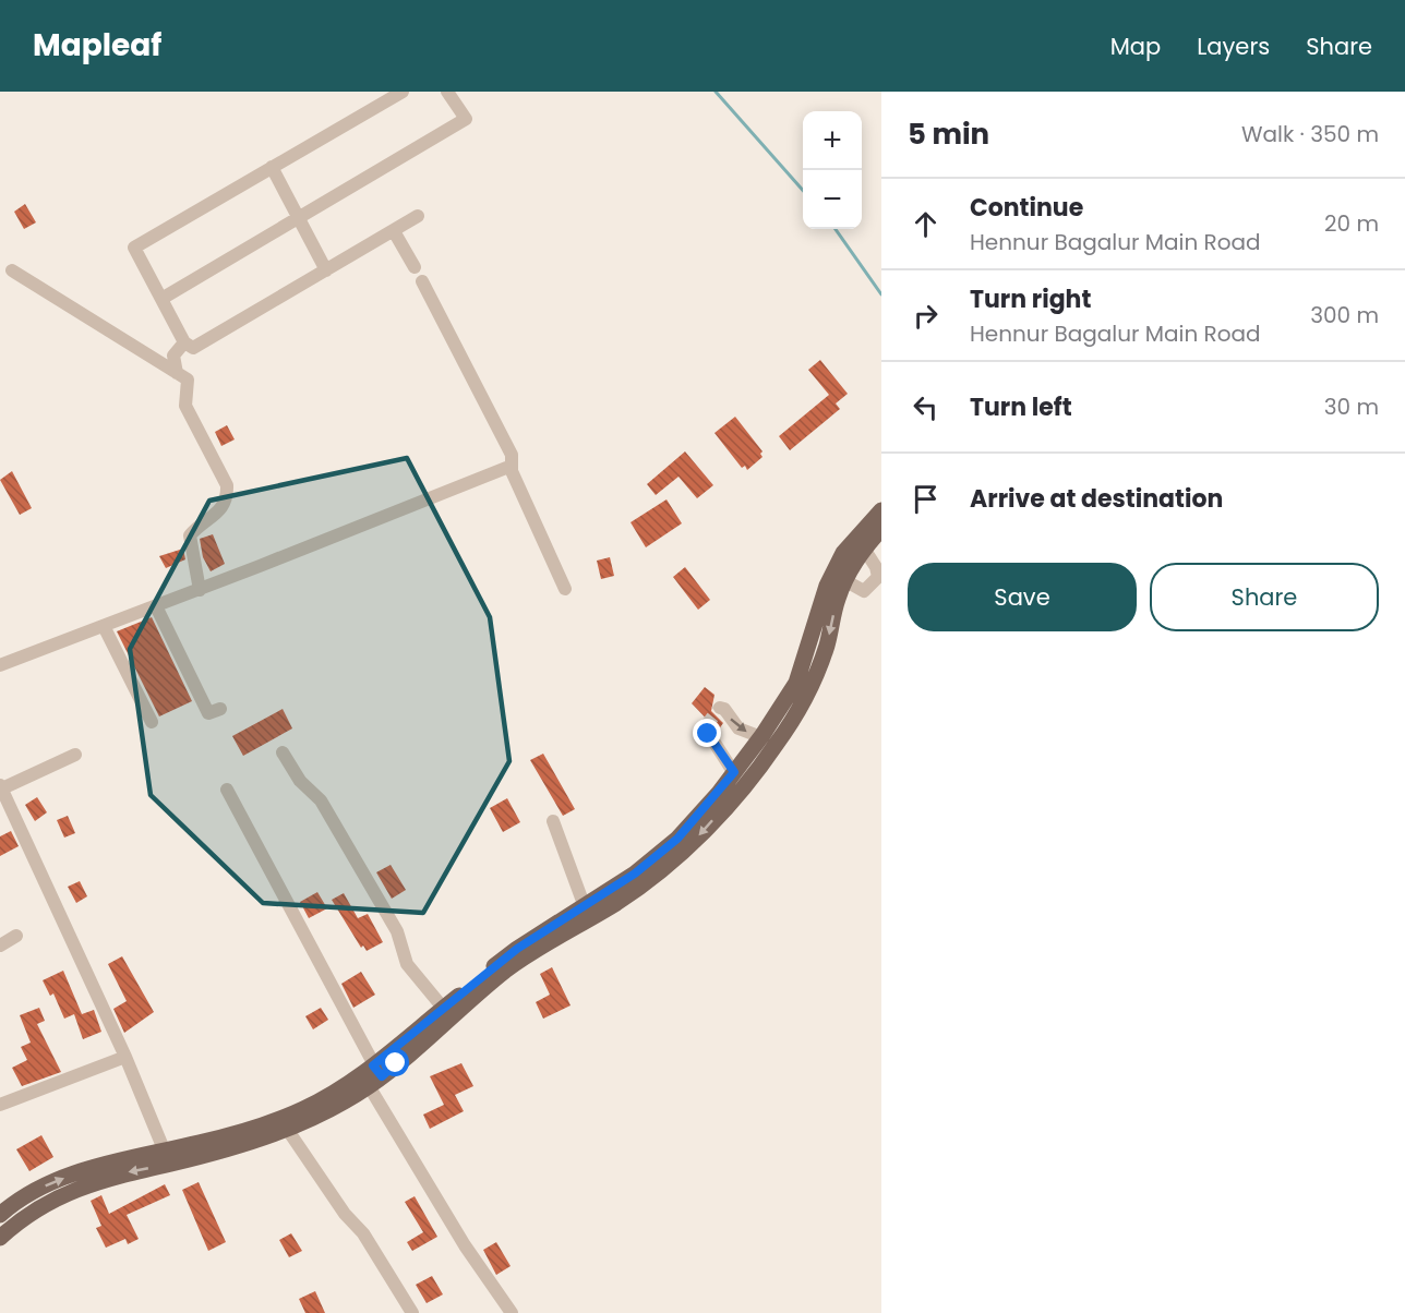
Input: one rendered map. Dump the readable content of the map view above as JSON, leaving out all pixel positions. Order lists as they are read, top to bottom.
{
  "page": {
    "header": "Mapleaf",
    "nav": ["Map", "Layers", "Share"],
    "heading": ["5 min", "Walk · 350 m"],
    "map_buttons": ["+", "−"],
    "list": [
      ["Continue", "Hennur Bagalur Main Road", "20 m"],
      ["Turn right", "Hennur Bagalur Main Road", "300 m"],
      ["Turn left", "30 m"],
      "Arrive at destination"
    ],
    "buttons": ["Save", "Share"]
  }
}
